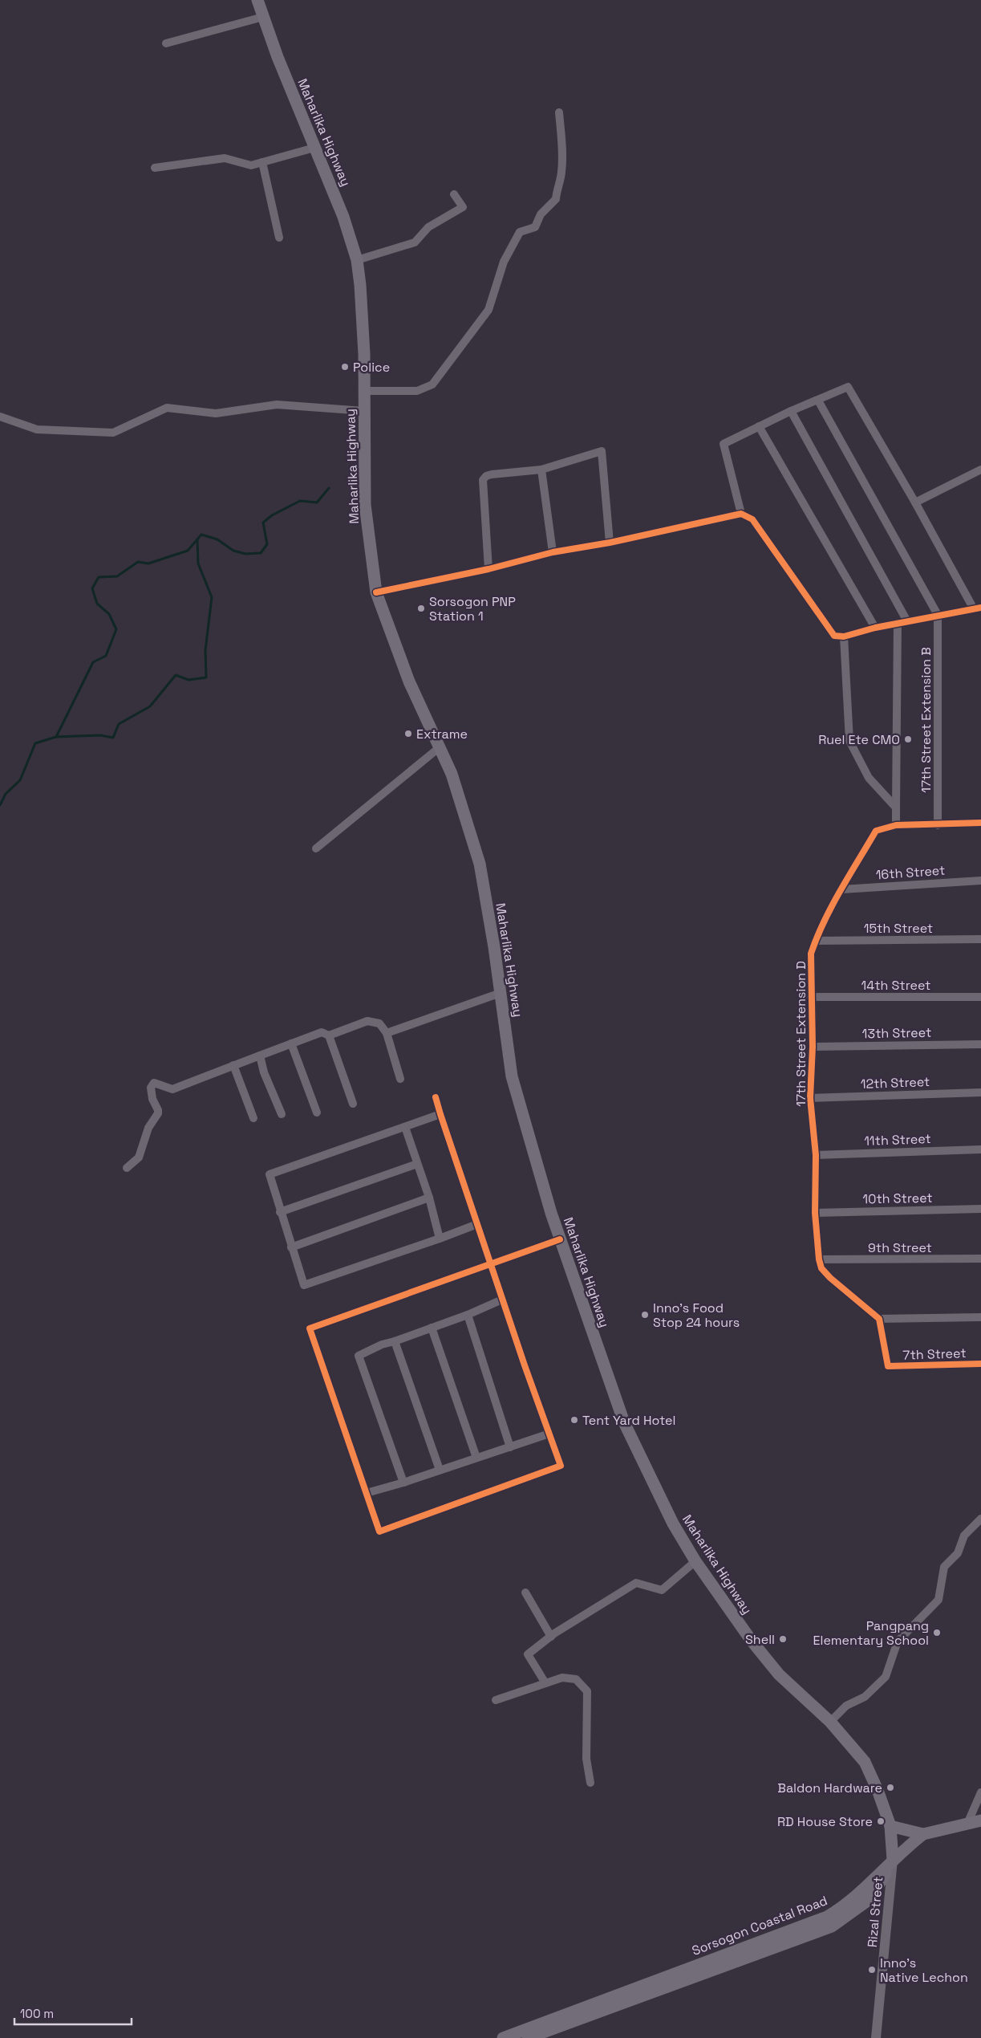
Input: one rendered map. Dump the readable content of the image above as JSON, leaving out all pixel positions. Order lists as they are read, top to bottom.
{
  "streets": {
    "highway": ["Maharlika Highway", "Sorsogon Coastal Road"],
    "main road": ["Rizal Street"],
    "street": [
      "17th Street Extension B",
      "16th Street",
      "15th Street",
      "14th Street",
      "13th Street",
      "17th Street Extension D",
      "12th Street",
      "11th Street",
      "10th Street",
      "9th Street",
      "7th Street"
    ]
  },
  "crossings": [
    ["Maharlika Highway", "Rizal Street"],
    ["Maharlika Highway", "Sorsogon Coastal Road"],
    ["17th Street Extension B", "17th Street Extension D"],
    ["16th Street", "17th Street Extension D"],
    ["15th Street", "17th Street Extension D"],
    ["14th Street", "17th Street Extension D"],
    ["13th Street", "17th Street Extension D"],
    ["17th Street Extension D", "12th Street"],
    ["17th Street Extension D", "11th Street"],
    ["17th Street Extension D", "10th Street"],
    ["17th Street Extension D", "9th Street"],
    ["17th Street Extension D", "7th Street"],
    ["Rizal Street", "Sorsogon Coastal Road"]
  ],
  "places": [
    "Police",
    "Sorsogon PNP Station 1",
    "Extrame",
    "Ruel Ete CMO",
    "Inno’s Food Stop 24 hours",
    "Tent Yard Hotel",
    "Pangpang Elementary School",
    "Shell",
    "Baldon Hardware",
    "RD House Store",
    "Inno's Native Lechon"
  ],
  "scale_bar": "100 m"
}
